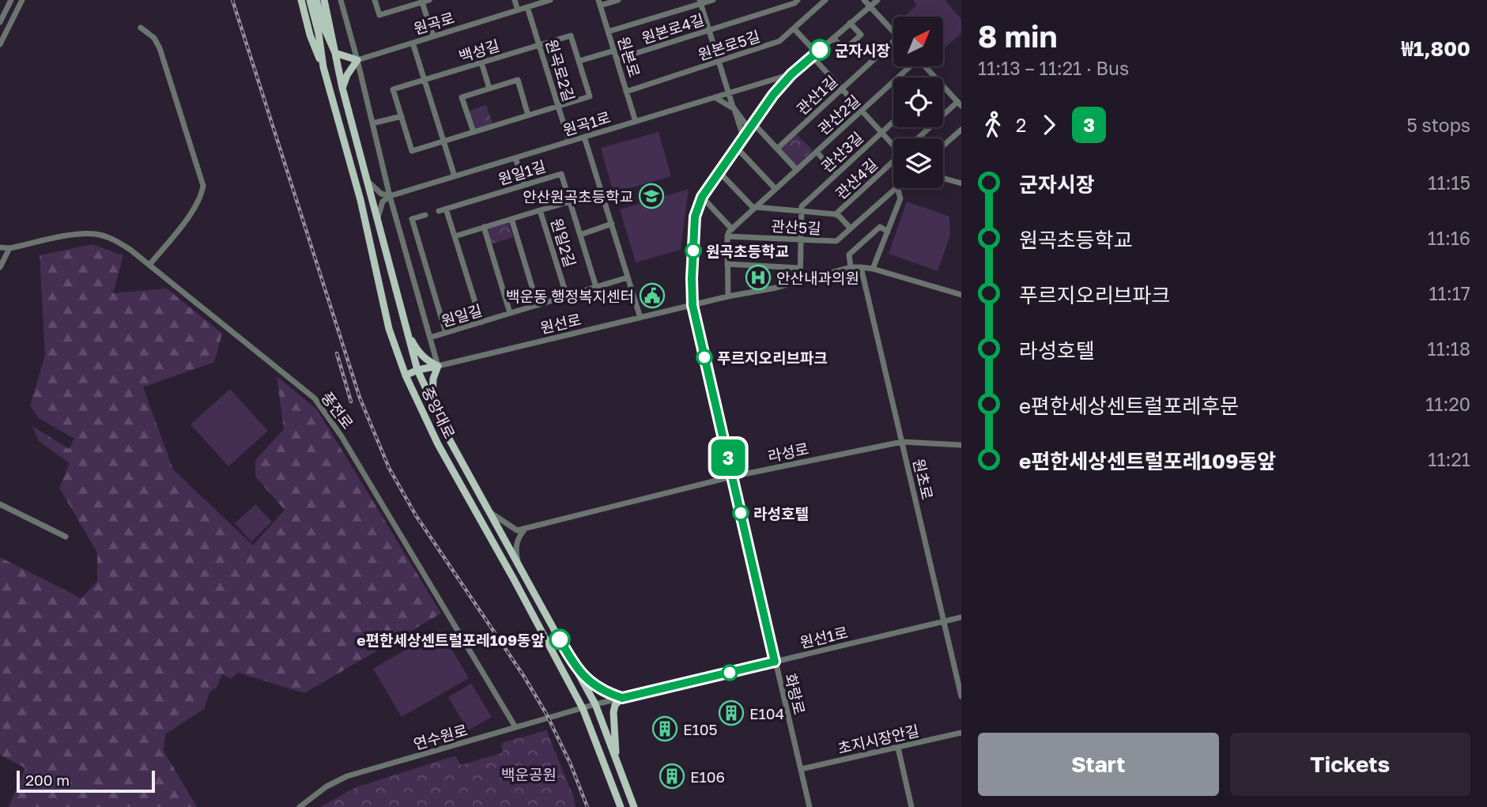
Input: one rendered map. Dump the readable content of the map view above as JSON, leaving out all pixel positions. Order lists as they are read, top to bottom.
{
  "streets": {
    "main road": ["중앙대로"],
    "street": [
      "원곡로",
      "원본로4길",
      "원본로5길",
      "백성길",
      "원본로",
      "원곡로2길",
      "관산1길",
      "관산2길",
      "원곡1로",
      "관산3길",
      "원일1길",
      "관산4길",
      "관산5길",
      "원일2길",
      "원일길",
      "원선로",
      "풍전로",
      "라성로",
      "원초로",
      "원선1로",
      "화랑로",
      "연수원로",
      "초지시장안길"
    ]
  },
  "crossings": [
    ["원곡로", "원곡로2길"],
    ["원본로4길", "원본로"],
    ["원본로5길", "원본로"],
    ["백성길", "원곡로2길"],
    ["원본로", "원곡1로"],
    ["원곡로2길", "원곡1로"],
    ["관산2길", "관산4길"],
    ["관산2길", "관산5길"],
    ["원곡1로", "화랑로"],
    ["관산3길", "관산4길"],
    ["원일1길", "원일길"],
    ["원일2길", "원일길"],
    ["원선로", "원초로"],
    ["원선로", "화랑로"],
    ["풍전로", "연수원로"],
    ["중앙대로", "연수원로"],
    ["라성로", "원초로"],
    ["라성로", "화랑로"],
    ["원초로", "원선1로"],
    ["원선1로", "화랑로"],
    ["원선1로", "연수원로"],
    ["화랑로", "초지시장안길"]
  ],
  "parks": ["백운공원"],
  "places": {
    "other": [
      "군자시장",
      "원곡초등학교",
      "푸르지오리브파크",
      "라성호텔",
      "e편한세상센트럴포레109동앞"
    ],
    "school or university": ["안산원곡초등학교"],
    "hospital": ["안산내과의원"],
    "public building": ["백운동 행정복지센터"],
    "building": ["E104", "E105", "E106"]
  },
  "lines": ["bus line 3"],
  "scale_bar": "200 m",
  "north": "top right",
  "page": {
    "on_map": "3",
    "heading": ["8 min", "11:13 – 11:21 · Bus", "₩1,800"],
    "legs": ["2", "3", "5 stops"],
    "list": [
      {
        "name": "군자시장",
        "value": "11:15"
      },
      {
        "name": "원곡초등학교",
        "value": "11:16"
      },
      {
        "name": "푸르지오리브파크",
        "value": "11:17"
      },
      {
        "name": "라성호텔",
        "value": "11:18"
      },
      {
        "name": "e편한세상센트럴포레후문",
        "value": "11:20"
      },
      {
        "name": "e편한세상센트럴포레109동앞",
        "value": "11:21"
      }
    ],
    "buttons": ["Start", "Tickets"],
    "scale": "200 m"
  }
}
